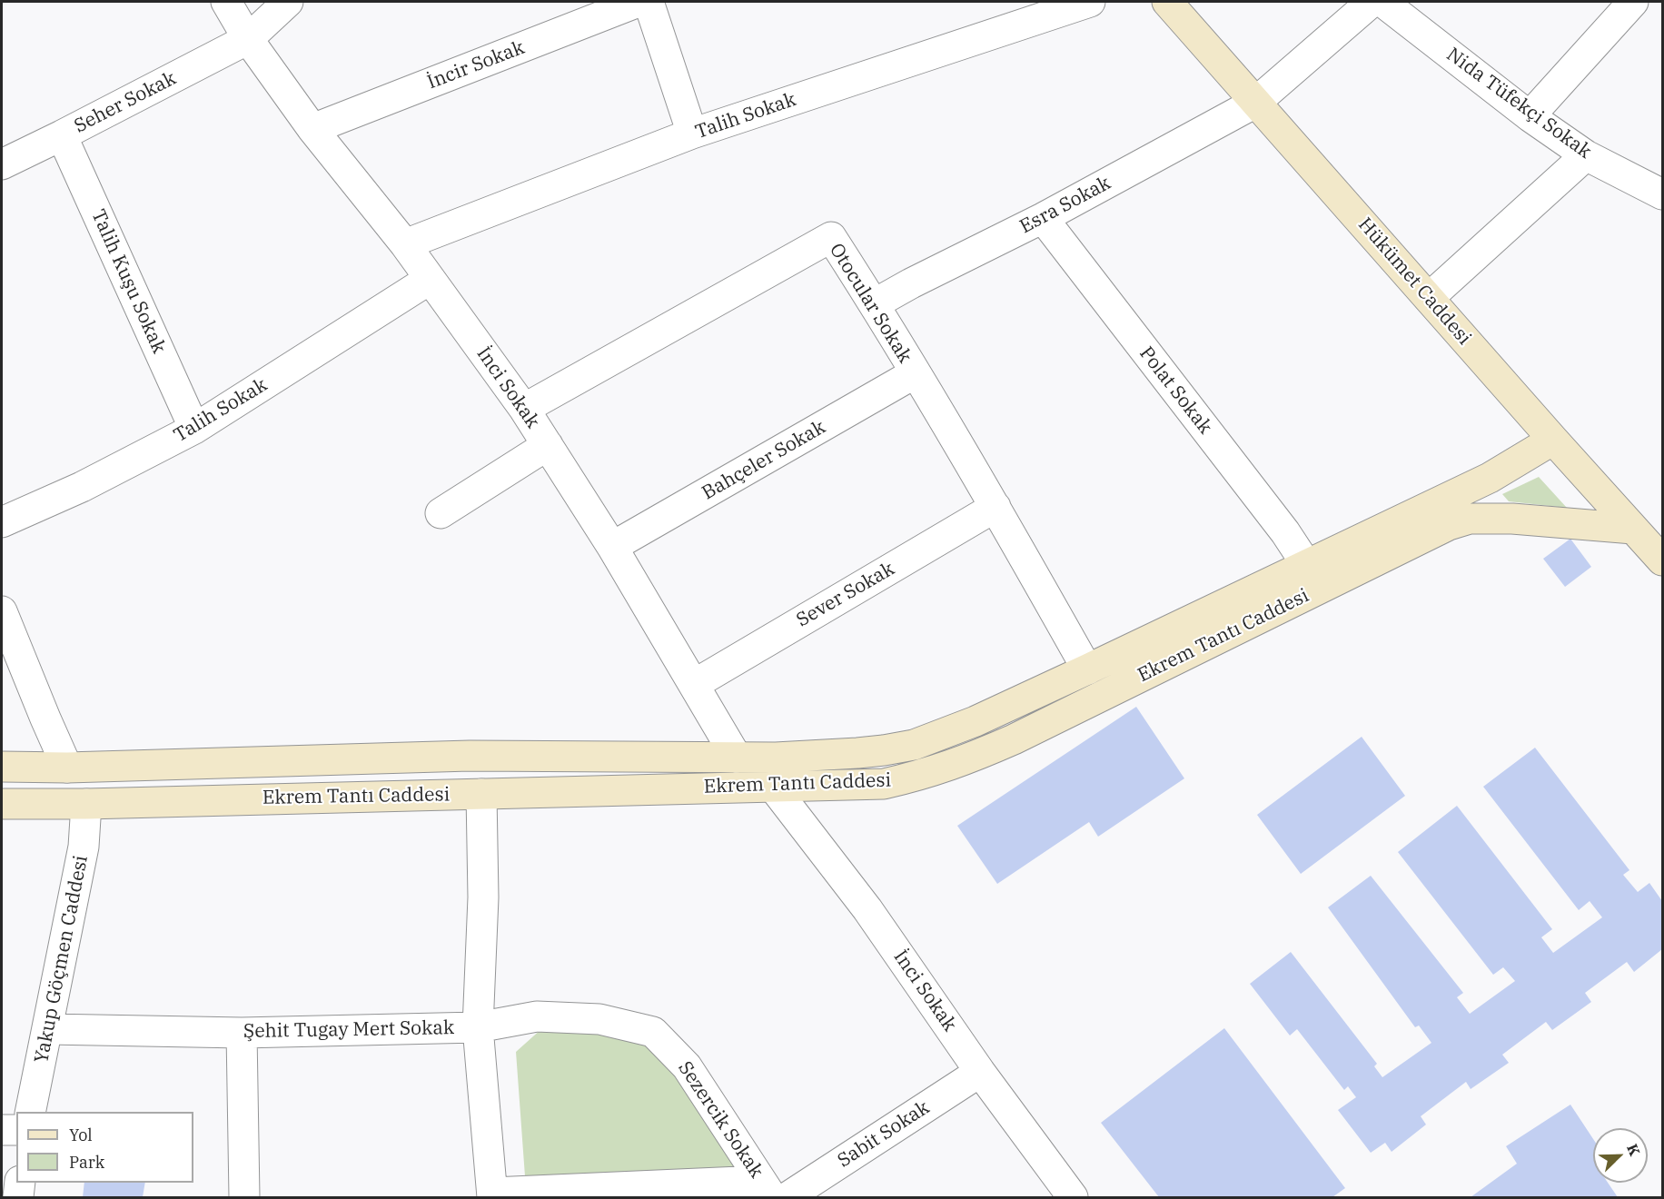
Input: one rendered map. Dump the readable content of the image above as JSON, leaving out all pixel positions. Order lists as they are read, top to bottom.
{
  "streets": {
    "street": [
      "İncir Sokak",
      "Seher Sokak",
      "Nida Tüfekçi Sokak",
      "Talih Sokak",
      "Esra Sokak",
      "Talih Kuşu Sokak",
      "Hükümet Caddesi",
      "Otocular Sokak",
      "İnci Sokak",
      "Polat Sokak",
      "Bahçeler Sokak",
      "Sever Sokak",
      "Ekrem Tantı Caddesi",
      "Yakup Göçmen Caddesi",
      "Şehit Tugay Mert Sokak",
      "Sezercik Sokak",
      "Sabit Sokak"
    ]
  },
  "crossings": [
    ["İncir Sokak", "İnci Sokak"],
    ["Seher Sokak", "Talih Kuşu Sokak"],
    ["Seher Sokak", "İnci Sokak"],
    ["Talih Sokak", "Talih Kuşu Sokak"],
    ["Talih Sokak", "İnci Sokak"],
    ["Esra Sokak", "Hükümet Caddesi"],
    ["Esra Sokak", "Otocular Sokak"],
    ["Esra Sokak", "Polat Sokak"],
    ["Hükümet Caddesi", "Ekrem Tantı Caddesi"],
    ["Otocular Sokak", "İnci Sokak"],
    ["Otocular Sokak", "Bahçeler Sokak"],
    ["Otocular Sokak", "Sever Sokak"],
    ["Otocular Sokak", "Ekrem Tantı Caddesi"],
    ["İnci Sokak", "Bahçeler Sokak"],
    ["İnci Sokak", "Sever Sokak"],
    ["İnci Sokak", "Ekrem Tantı Caddesi"],
    ["İnci Sokak", "Sabit Sokak"],
    ["Polat Sokak", "Ekrem Tantı Caddesi"],
    ["Ekrem Tantı Caddesi", "Yakup Göçmen Caddesi"],
    ["Yakup Göçmen Caddesi", "Şehit Tugay Mert Sokak"],
    ["Şehit Tugay Mert Sokak", "Sezercik Sokak"]
  ],
  "legend": ["Yol", "Park"],
  "north": "top right"
}
